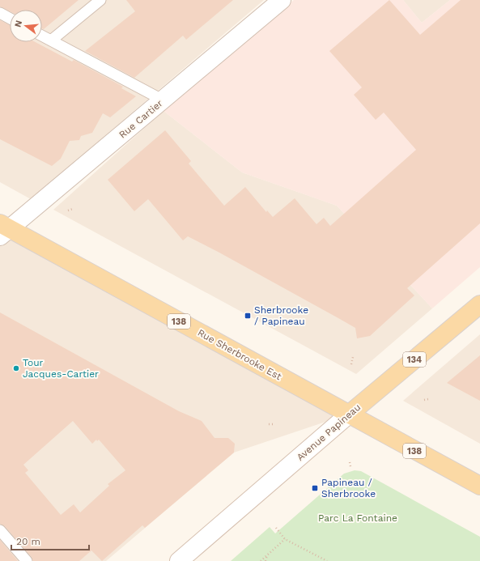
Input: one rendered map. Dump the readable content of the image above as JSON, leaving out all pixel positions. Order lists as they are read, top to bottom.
{
  "streets": {
    "main road": [
      "138",
      "Rue Sherbrooke Est",
      "134",
      "Avenue Papineau"
    ],
    "street": ["Rue Cartier"]
  },
  "crossings": [
    ["Rue Cartier", "Rue Sherbrooke Est"],
    ["Rue Sherbrooke Est", "Avenue Papineau"]
  ],
  "parks": ["Parc La Fontaine"],
  "places": {
    "transit": ["Sherbrooke / Papineau", "Papineau / Sherbrooke"],
    "other": ["Tour Jacques-Cartier"]
  },
  "scale_bar": "20 m",
  "north": "left"
}
